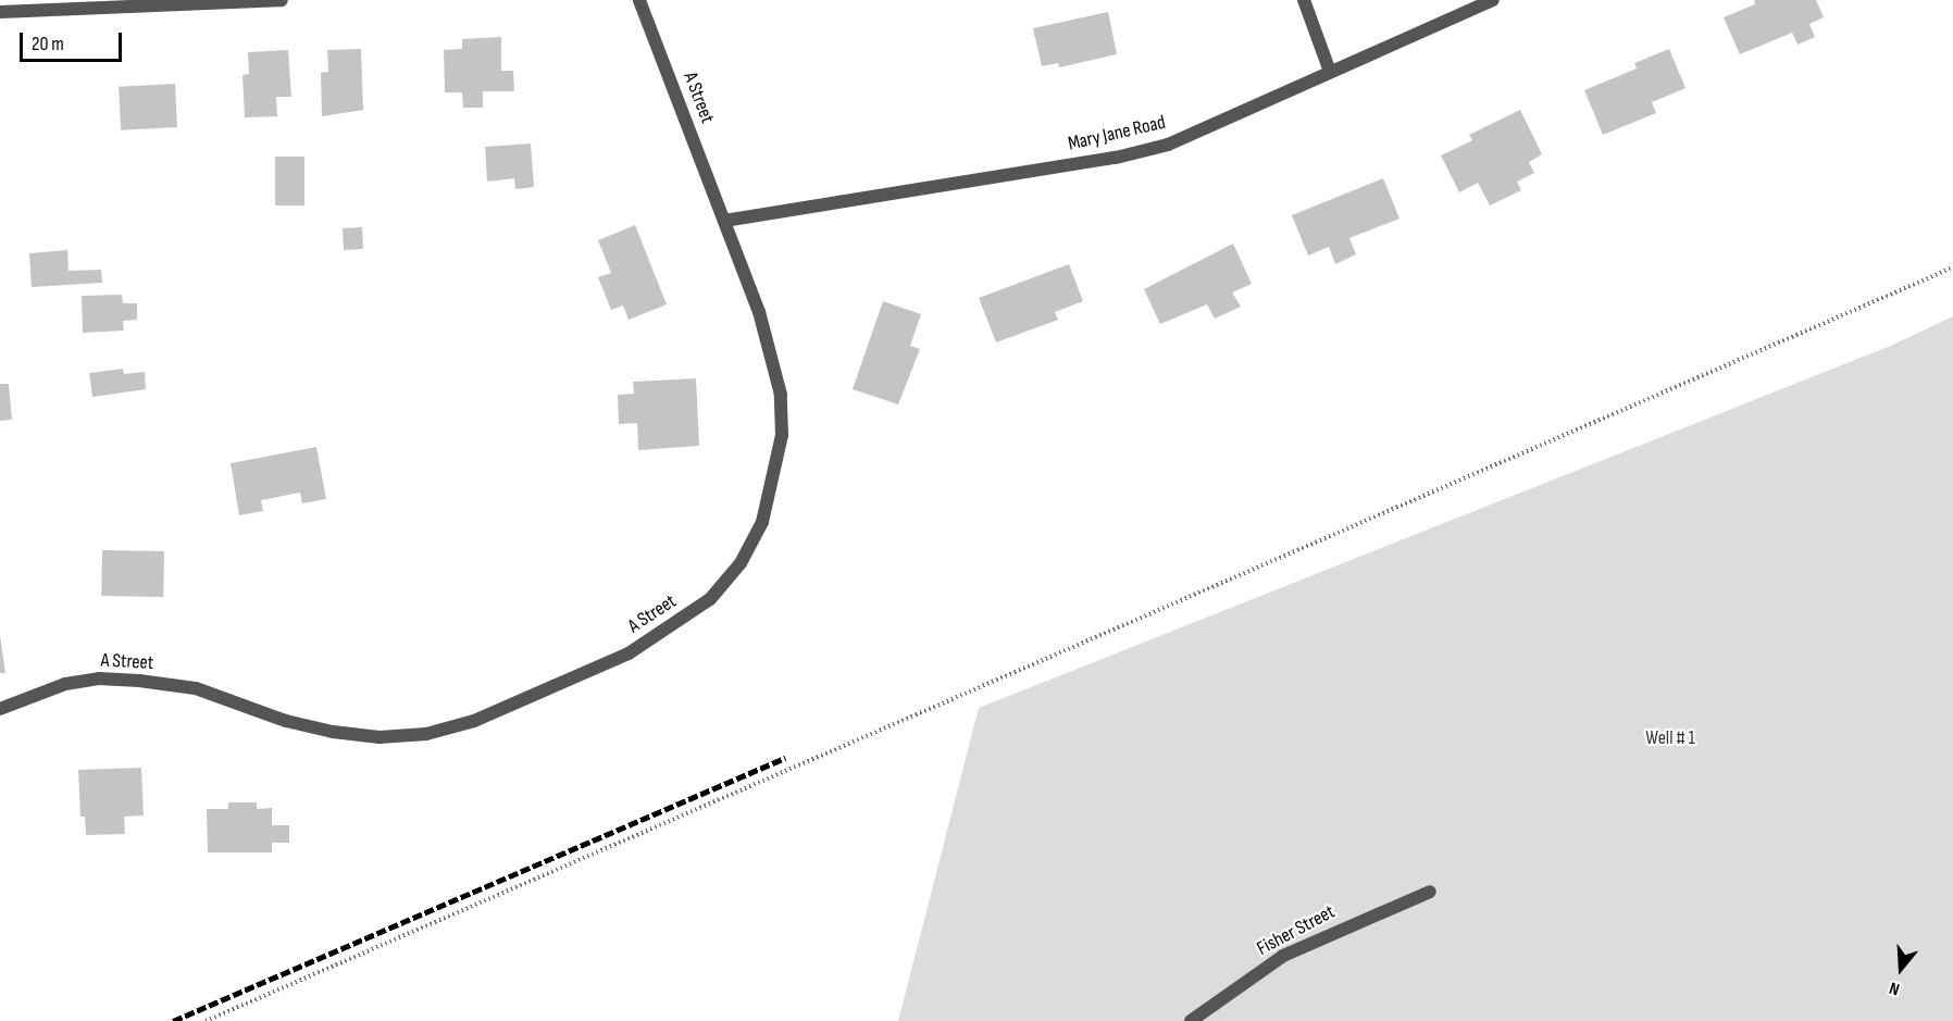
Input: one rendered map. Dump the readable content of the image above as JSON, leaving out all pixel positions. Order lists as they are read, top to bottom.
{
  "streets": {
    "street": ["A Street", "Mary Jane Road", "Fisher Street"]
  },
  "crossings": [
    ["A Street", "Mary Jane Road"]
  ],
  "parks": ["Well # 1"],
  "scale_bar": "20 m",
  "north": "bottom"
}
